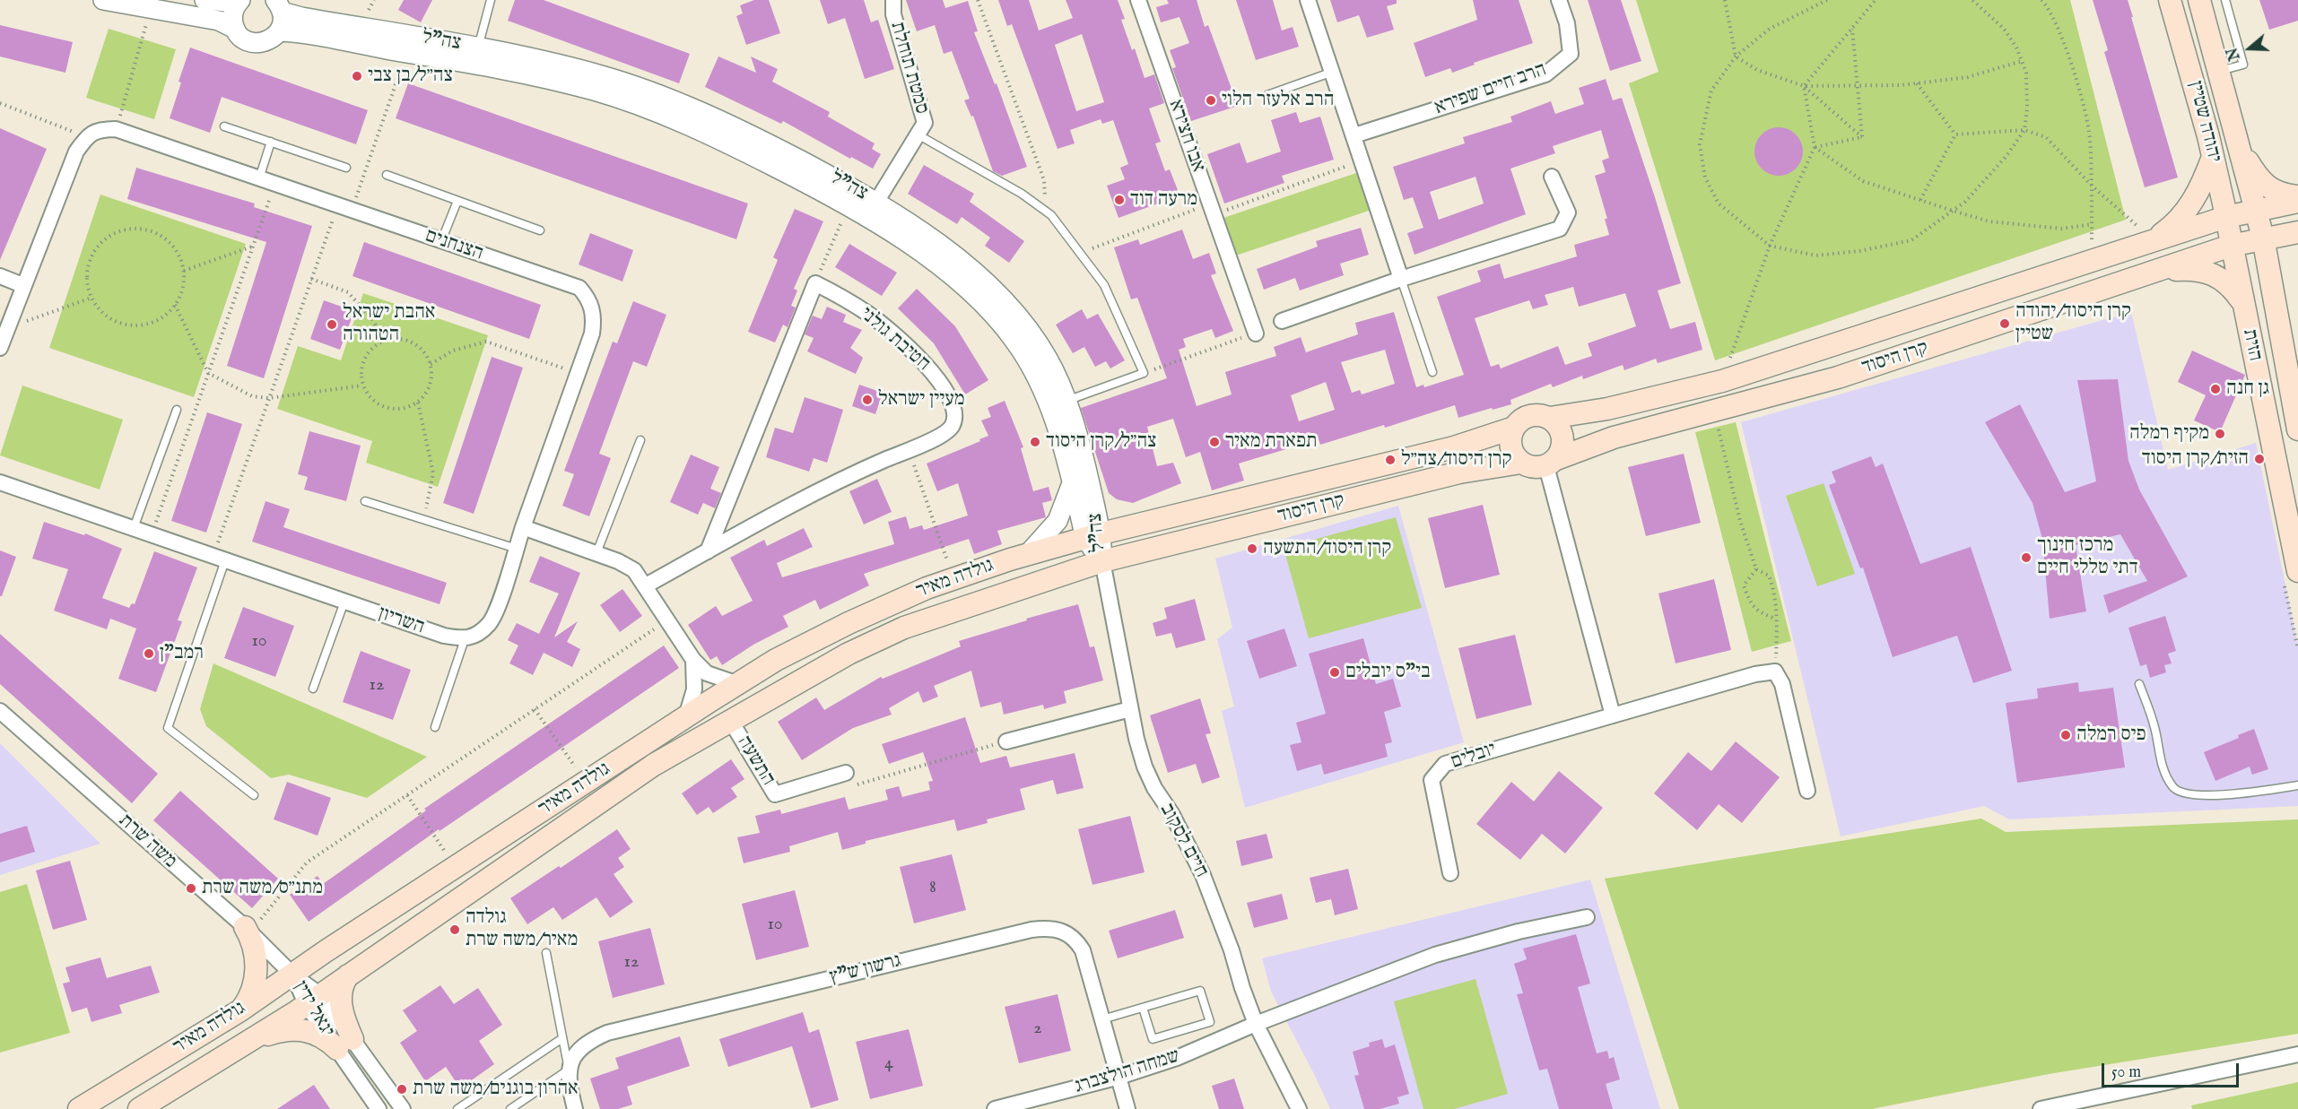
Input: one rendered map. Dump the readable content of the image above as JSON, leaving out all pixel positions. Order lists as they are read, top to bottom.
{
  "streets": {
    "main road": [
      "יהודה שטיין",
      "הזית",
      "קרן היסוד",
      "גולדה מאיר"
    ],
    "street": [
      "צה\"ל",
      "סמטת תוחלת",
      "הרב חיים שפירא",
      "אבו חצירא",
      "הצנחנים",
      "חטיבת גולני",
      "השריון",
      "יובלים",
      "התשעה",
      "חיים לסקוב",
      "משה שרת",
      "גרשון ש\"ץ",
      "יגאל ידין",
      "שמחה הולצברג"
    ]
  },
  "crossings": [
    ["צה\"ל", "סמטת תוחלת"],
    ["צה\"ל", "קרן היסוד"],
    ["צה\"ל", "גולדה מאיר"],
    ["צה\"ל", "חיים לסקוב"],
    ["יהודה שטיין", "הזית"],
    ["יהודה שטיין", "קרן היסוד"],
    ["הזית", "קרן היסוד"],
    ["קרן היסוד", "גולדה מאיר"],
    ["קרן היסוד", "חיים לסקוב"],
    ["גולדה מאיר", "התשעה"],
    ["גולדה מאיר", "חיים לסקוב"],
    ["גולדה מאיר", "משה שרת"],
    ["גולדה מאיר", "יגאל ידין"],
    ["חיים לסקוב", "שמחה הולצברג"],
    ["משה שרת", "יגאל ידין"],
    ["גרשון ש\"ץ", "שמחה הולצברג"]
  ],
  "places": [
    "צה״ל/בן צבי",
    "הרב אלעזר הלוי",
    "מרעה דוד",
    "קרן היסוד/יהודה שטיין",
    "אהבת ישראל הטהורה",
    "גן חנה",
    "מעיין ישראל",
    "מקיף רמלה",
    "צה״ל/קרן היסוד",
    "תפארת מאיר",
    "הזית/קרן היסוד",
    "קרן היסוד/צה״ל",
    "קרן היסוד/התשעה",
    "מרכז חינוך דתי טללי חיים",
    "רמב\"ן",
    "בי\"ס יובלים",
    "פיס רמלה",
    "מתנ״ס/משה שרת",
    "גולדה מאיר/משה שרת",
    "אהרון בוגנים/משה שרת"
  ],
  "house_numbers": [
    "10",
    "12",
    "8",
    "10",
    "12",
    "2",
    "4"
  ],
  "scale_bar": "50 m",
  "north": "left"
}
